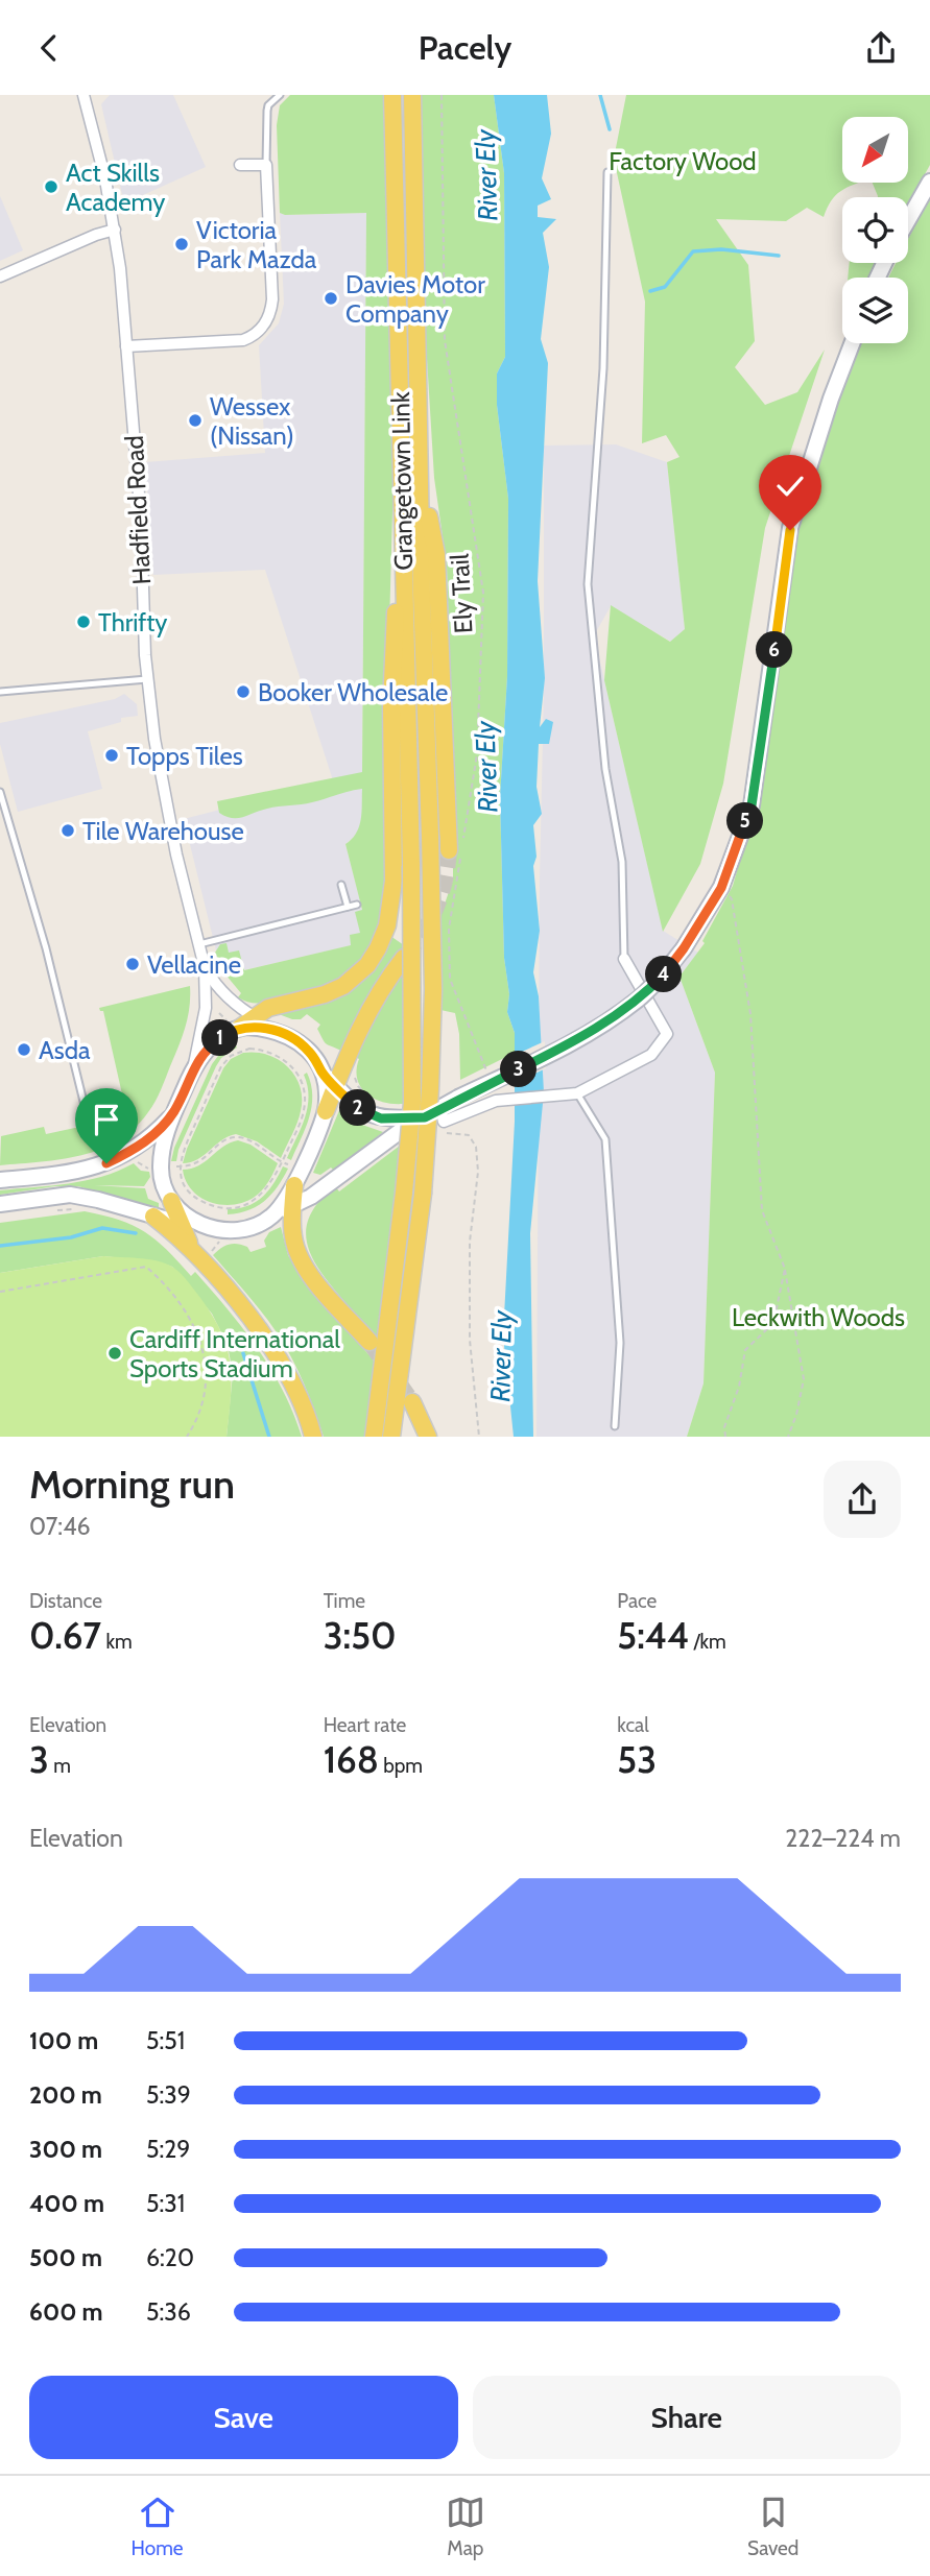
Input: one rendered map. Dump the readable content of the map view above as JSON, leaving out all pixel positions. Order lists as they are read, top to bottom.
{
  "streets": {
    "main road": ["Grangetown Link"],
    "street": ["Hadfield Road"],
    "path": ["Ely Trail"]
  },
  "water": ["River Ely"],
  "parks": ["Factory Wood", "Leckwith Woods"],
  "places": [
    "Act Skills Academy",
    "Victoria Park Mazda",
    "Davies Motor Company",
    "Wessex (Nissan)",
    "Thrifty",
    "Booker Wholesale",
    "Topps Tiles",
    "Tile Warehouse",
    "Vellacine",
    "Asda",
    "Cardiff International Sports Stadium"
  ],
  "north": "bottom left",
  "page": {
    "header": "Pacely",
    "pins": [
      "6",
      "5",
      "4",
      "1",
      "3",
      "2"
    ],
    "heading": ["Morning run", "07:46"],
    "stats": [
      ["Distance", "0.67 km"],
      ["Time", "3:50"],
      ["Pace", "5:44 /km"],
      ["Elevation", "3 m"],
      ["Heart rate", "168 bpm"],
      ["kcal", "53"]
    ],
    "chart": ["Elevation", "222–224 m"],
    "list": [
      {
        "name": "100 m",
        "note": "5:51"
      },
      {
        "name": "200 m",
        "note": "5:39"
      },
      {
        "name": "300 m",
        "note": "5:29"
      },
      {
        "name": "400 m",
        "note": "5:31"
      },
      {
        "name": "500 m",
        "note": "6:20"
      },
      {
        "name": "600 m",
        "note": "5:36"
      }
    ],
    "buttons": ["Save", "Share"],
    "tabs": ["Home", "Map", "Saved"]
  }
}
